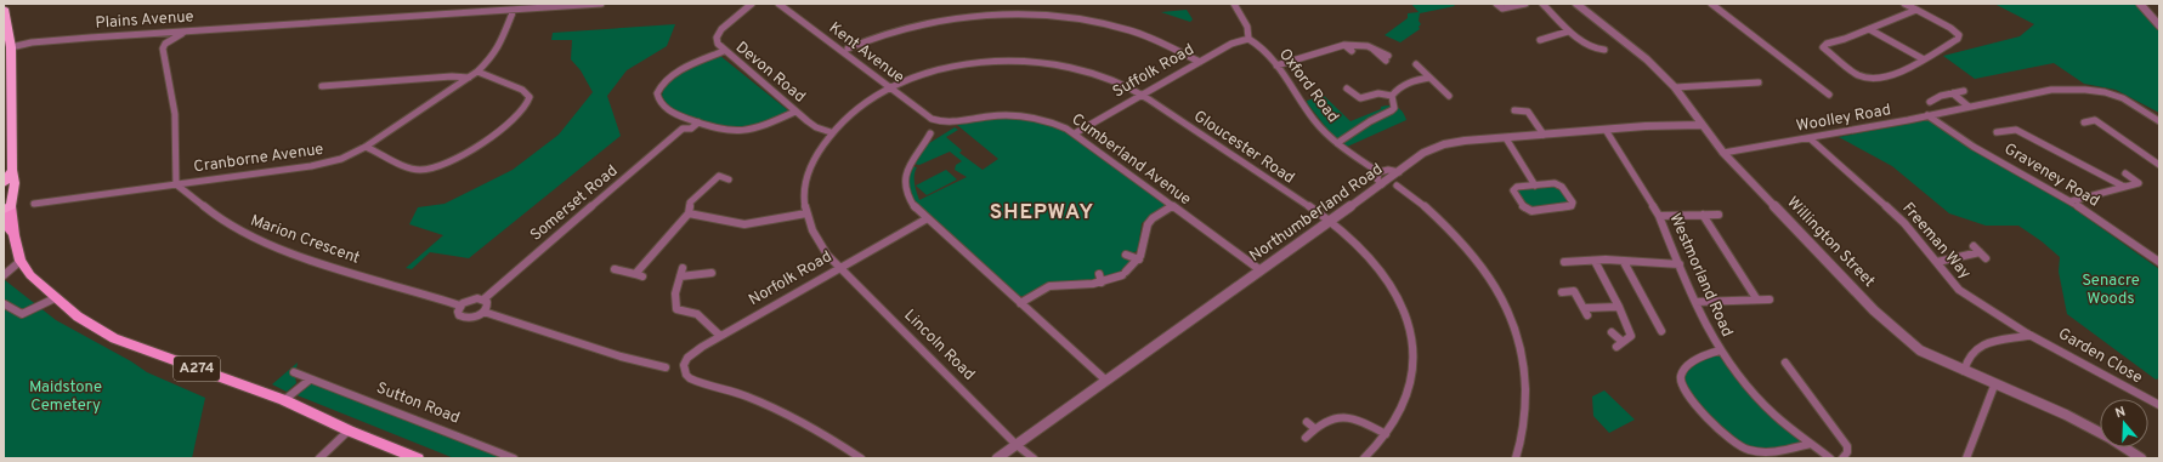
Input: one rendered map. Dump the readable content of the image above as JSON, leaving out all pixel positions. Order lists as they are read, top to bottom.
{
  "streets": {
    "main road": ["A274"],
    "street": [
      "Plains Avenue",
      "Kent Avenue",
      "Suffolk Road",
      "Devon Road",
      "Oxford Road",
      "Woolley Road",
      "Gloucester Road",
      "Cranborne Avenue",
      "Cumberland Avenue",
      "Graveney Road",
      "Somerset Road",
      "Northumberland Road",
      "Marion Crescent",
      "Freeman Way",
      "Willington Street",
      "Westmorland Road",
      "Norfolk Road",
      "Lincoln Road",
      "Garden Close",
      "Sutton Road"
    ]
  },
  "crossings": [
    ["Plains Avenue", "Cranborne Avenue"],
    ["Kent Avenue", "Gloucester Road"],
    ["Kent Avenue", "Cumberland Avenue"],
    ["Kent Avenue", "Lincoln Road"],
    ["Suffolk Road", "Oxford Road"],
    ["Suffolk Road", "Gloucester Road"],
    ["Suffolk Road", "Cumberland Avenue"],
    ["Devon Road", "Lincoln Road"],
    ["Woolley Road", "Graveney Road"],
    ["Woolley Road", "Freeman Way"],
    ["Woolley Road", "Willington Street"],
    ["Gloucester Road", "Northumberland Road"],
    ["Gloucester Road", "Lincoln Road"],
    ["Cranborne Avenue", "Marion Crescent"],
    ["Cumberland Avenue", "Northumberland Road"],
    ["Somerset Road", "Marion Crescent"],
    ["Northumberland Road", "Willington Street"],
    ["Northumberland Road", "Westmorland Road"],
    ["Northumberland Road", "Lincoln Road"],
    ["Freeman Way", "Garden Close"],
    ["Norfolk Road", "Lincoln Road"]
  ],
  "districts": ["SHEPWAY"],
  "parks": ["Senacre Woods", "Maidstone Cemetery"],
  "north": "top"
}
